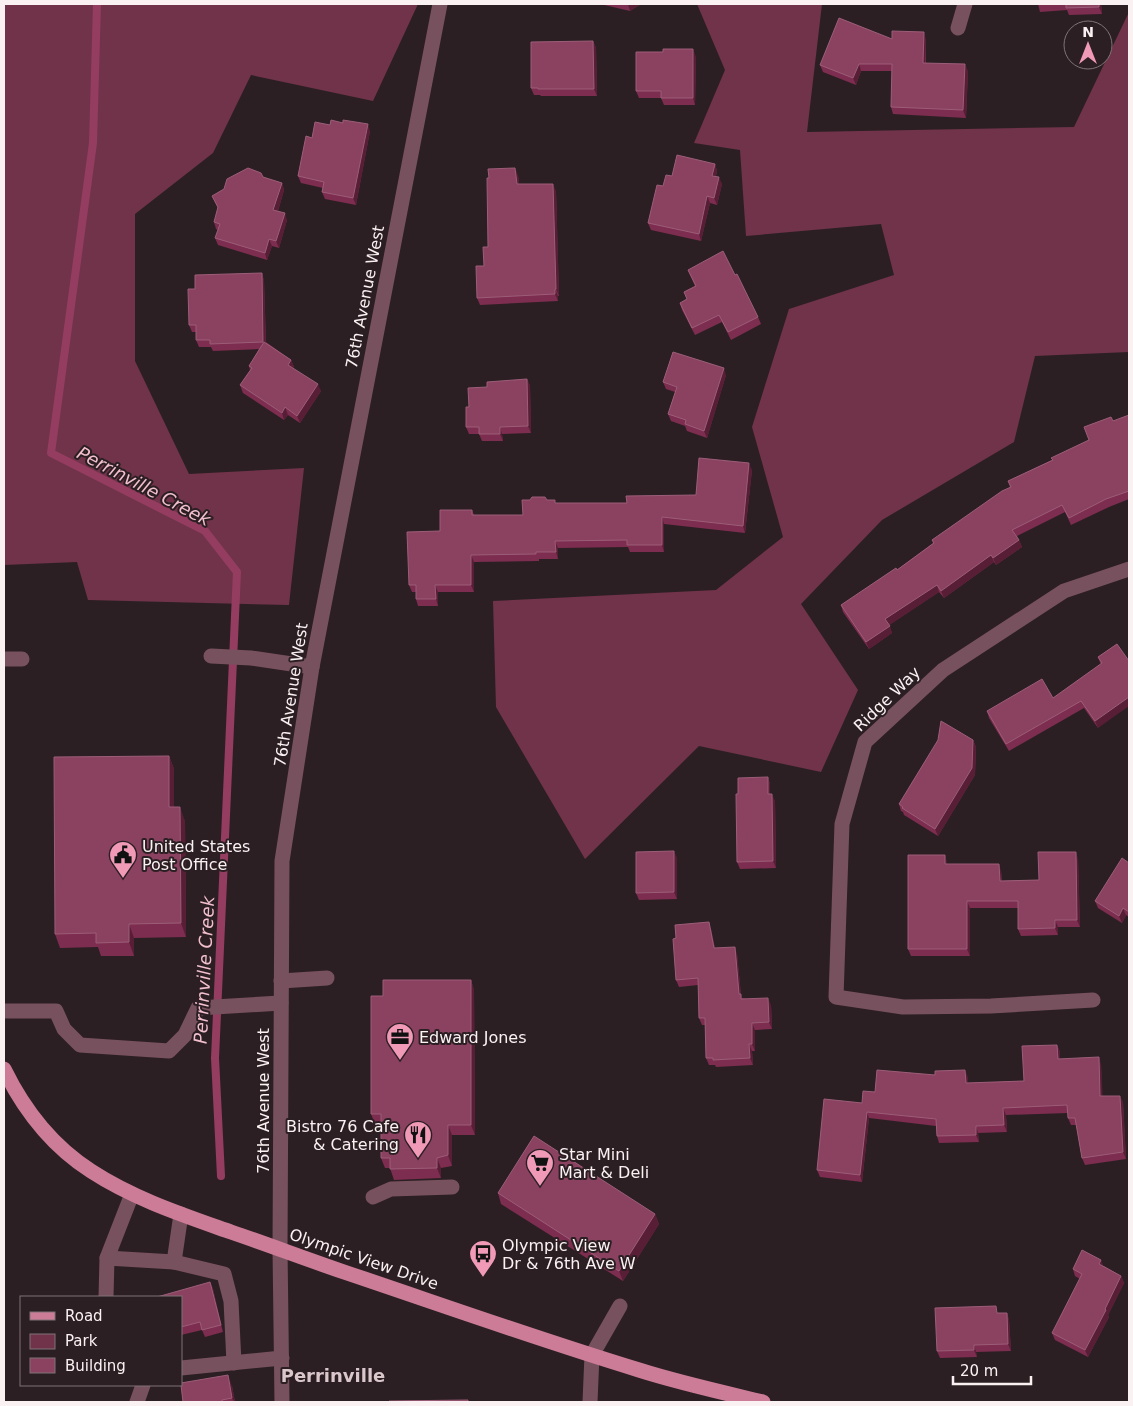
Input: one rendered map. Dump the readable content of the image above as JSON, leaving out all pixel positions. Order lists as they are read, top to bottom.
{
  "streets": {
    "main road": ["Olympic View Drive"],
    "street": ["76th Avenue West", "Ridge Way"]
  },
  "crossings": [
    ["76th Avenue West", "Olympic View Drive"]
  ],
  "districts": ["Perrinville"],
  "water": ["Perrinville Creek"],
  "places": {
    "public building": ["United States Post Office"],
    "office": ["Edward Jones"],
    "restaurant": ["Bistro 76 Cafe & Catering"],
    "supermarket": ["Star Mini Mart & Deli"],
    "bus stop": ["Olympic View Dr & 76th Ave W"]
  },
  "legend": ["Road", "Park", "Building"],
  "scale_bar": "20 m",
  "north": "top"
}
